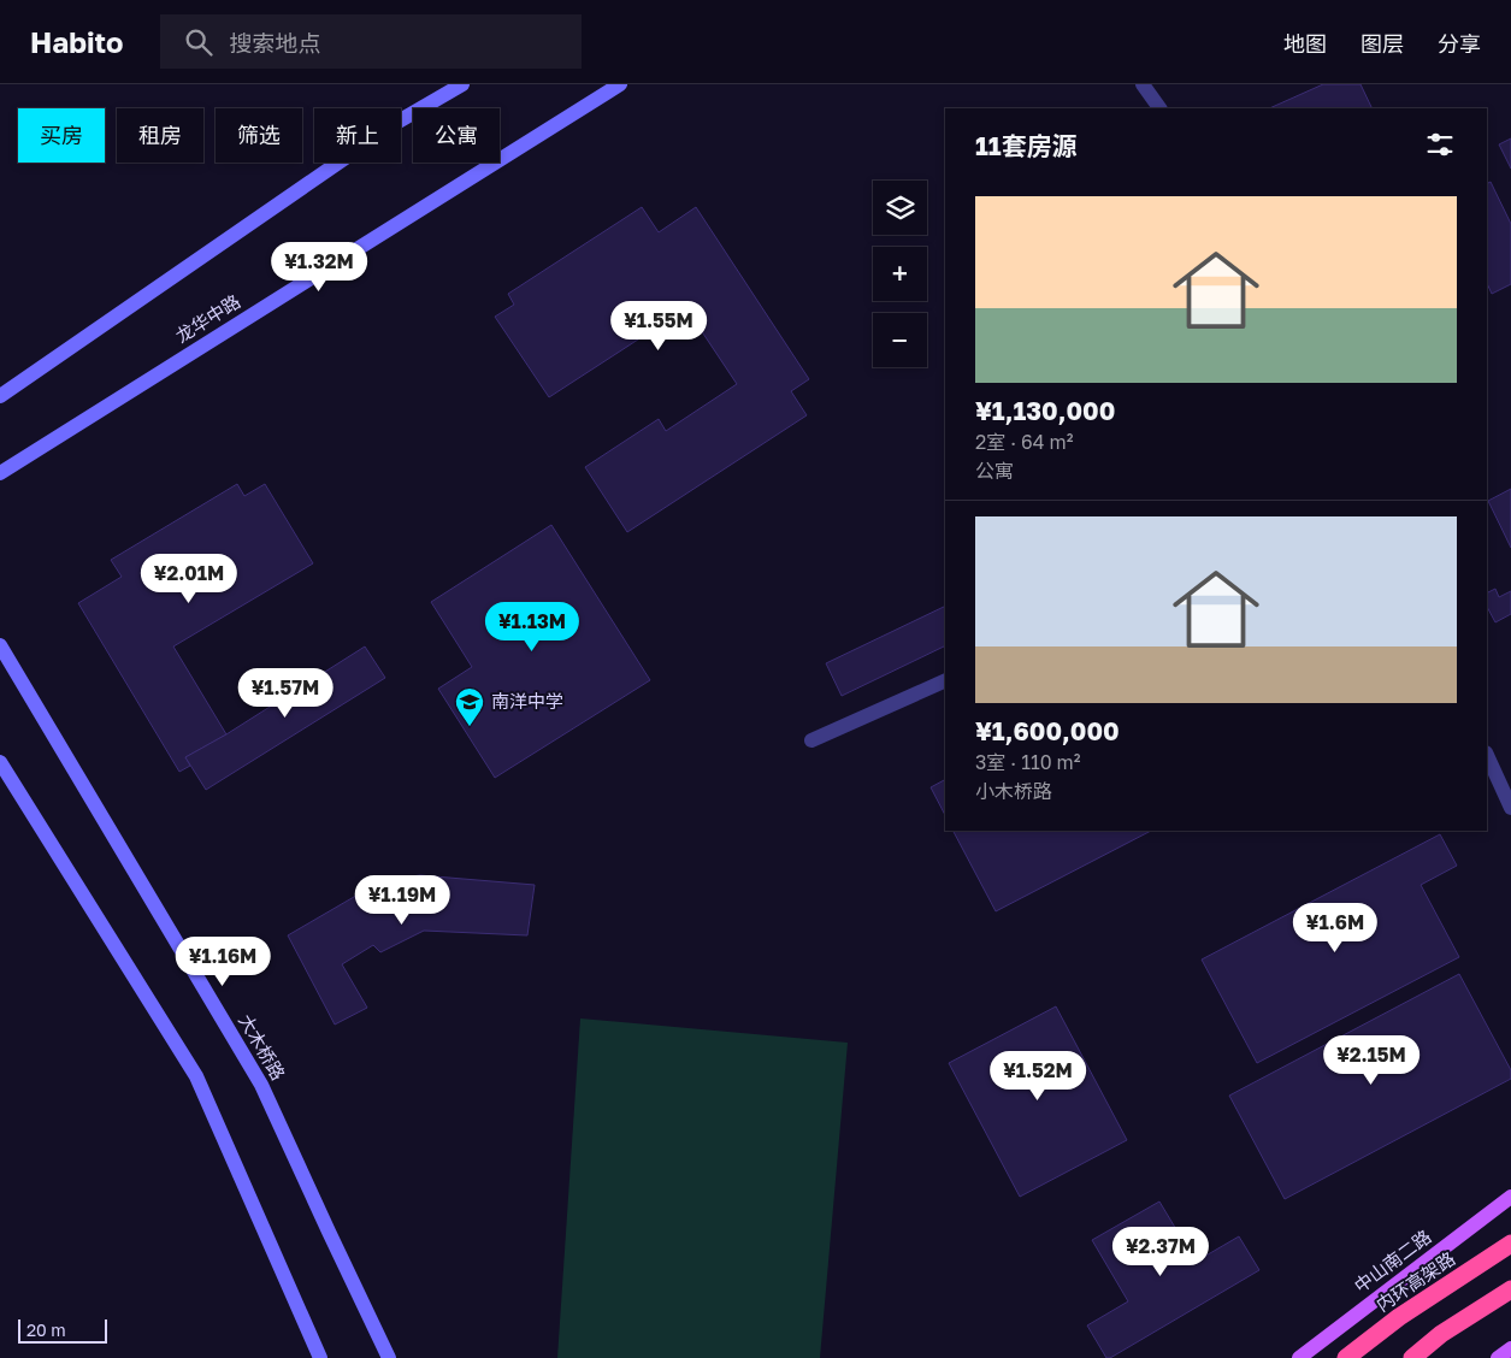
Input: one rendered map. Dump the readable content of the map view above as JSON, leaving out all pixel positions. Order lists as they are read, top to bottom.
{
  "streets": {
    "highway": ["内环高架路"],
    "main road": ["中山南二路"],
    "street": ["龙华中路", "大木桥路"]
  },
  "places": {
    "school or university": ["南洋中学"]
  },
  "scale_bar": "20 m",
  "page": {
    "header": "Habito",
    "search": "搜索地点",
    "nav": ["地图", "图层", "分享"],
    "chip": [
      "买房",
      "租房",
      "筛选",
      "新上",
      "公寓"
    ],
    "heading": "11套房源",
    "map_buttons": ["+", "−"],
    "list": [
      {
        "name": "¥1,130,000",
        "note": "2室 · 64 m² · 公寓"
      },
      {
        "name": "¥1,600,000",
        "note": "3室 · 110 m² · 小木桥路"
      }
    ],
    "price": [
      "¥1.32M",
      "¥1.55M",
      "¥2.01M",
      "¥1.13M",
      "¥1.57M",
      "¥1.19M",
      "¥1.6M",
      "¥1.16M",
      "¥2.15M",
      "¥1.52M",
      "¥2.37M"
    ],
    "scale": "20 m"
  }
}
